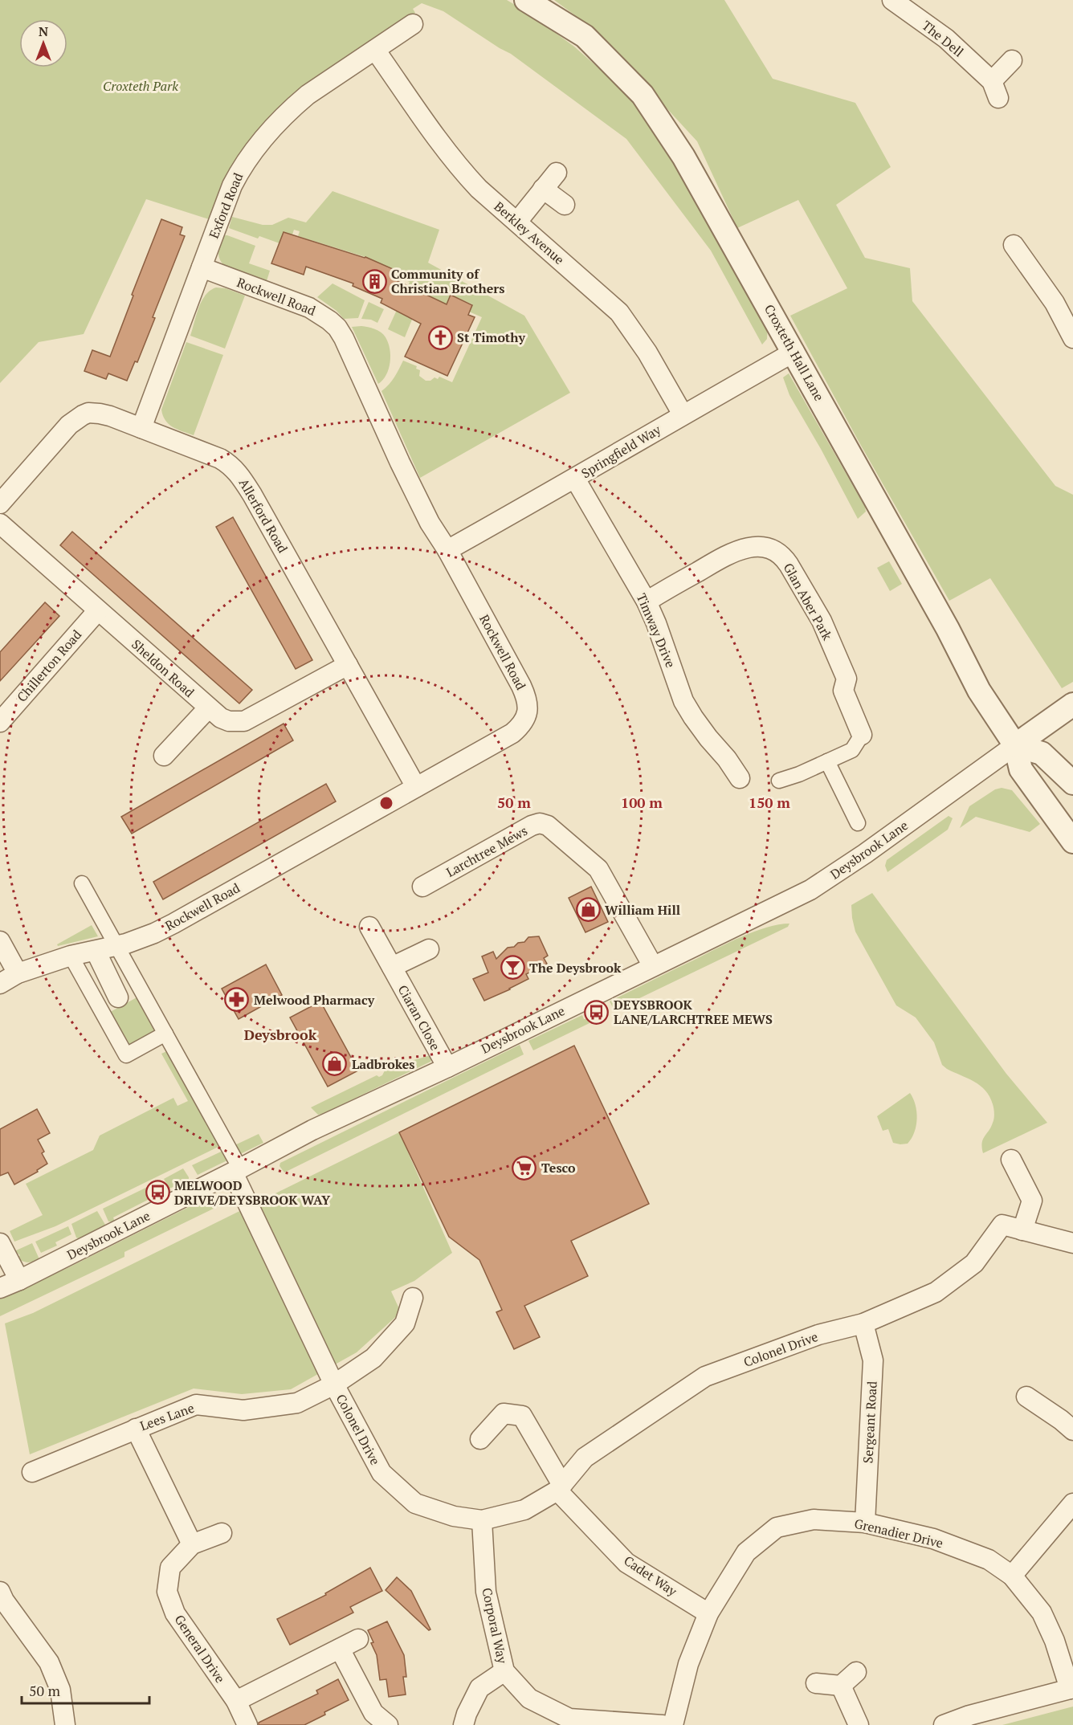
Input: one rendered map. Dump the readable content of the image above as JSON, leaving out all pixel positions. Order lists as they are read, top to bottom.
{
  "streets": {
    "street": [
      "The Dell",
      "Exford Road",
      "Berkley Avenue",
      "Rockwell Road",
      "Croxteth Hall Lane",
      "Springfield Way",
      "Allerford Road",
      "Glan Aber Park",
      "Timway Drive",
      "Chillerton Road",
      "Sheldon Road",
      "Deysbrook Lane",
      "Larchtree Mews",
      "Ciaran Close",
      "Colonel Drive",
      "Lees Lane",
      "Sergeant Road",
      "Grenadier Drive",
      "Cadet Way",
      "Corporal Way",
      "General Drive"
    ]
  },
  "crossings": [
    ["Exford Road", "Berkley Avenue"],
    ["Exford Road", "Rockwell Road"],
    ["Exford Road", "Allerford Road"],
    ["Berkley Avenue", "Springfield Way"],
    ["Rockwell Road", "Springfield Way"],
    ["Rockwell Road", "Allerford Road"],
    ["Croxteth Hall Lane", "Springfield Way"],
    ["Croxteth Hall Lane", "Deysbrook Lane"],
    ["Springfield Way", "Timway Drive"],
    ["Allerford Road", "Sheldon Road"],
    ["Glan Aber Park", "Timway Drive"],
    ["Chillerton Road", "Sheldon Road"],
    ["Deysbrook Lane", "Larchtree Mews"],
    ["Deysbrook Lane", "Ciaran Close"],
    ["Deysbrook Lane", "Colonel Drive"],
    ["Colonel Drive", "Lees Lane"],
    ["Colonel Drive", "Sergeant Road"],
    ["Colonel Drive", "Cadet Way"],
    ["Colonel Drive", "Corporal Way"],
    ["Sergeant Road", "Grenadier Drive"],
    ["Grenadier Drive", "Cadet Way"]
  ],
  "districts": ["Deysbrook"],
  "parks": ["Croxteth Park"],
  "places": {
    "building": ["Community of Christian Brothers"],
    "church": ["St Timothy"],
    "shop": ["William Hill", "Ladbrokes"],
    "bar": ["The Deysbrook"],
    "pharmacy": ["Melwood Pharmacy"],
    "bus stop": ["DEYSBROOK LANE/LARCHTREE MEWS", "MELWOOD DRIVE/DEYSBROOK WAY"],
    "supermarket": ["Tesco"]
  },
  "scale_bar": "50 m",
  "north": "top",
  "rings": ["50 m", "100 m", "150 m"]
}
